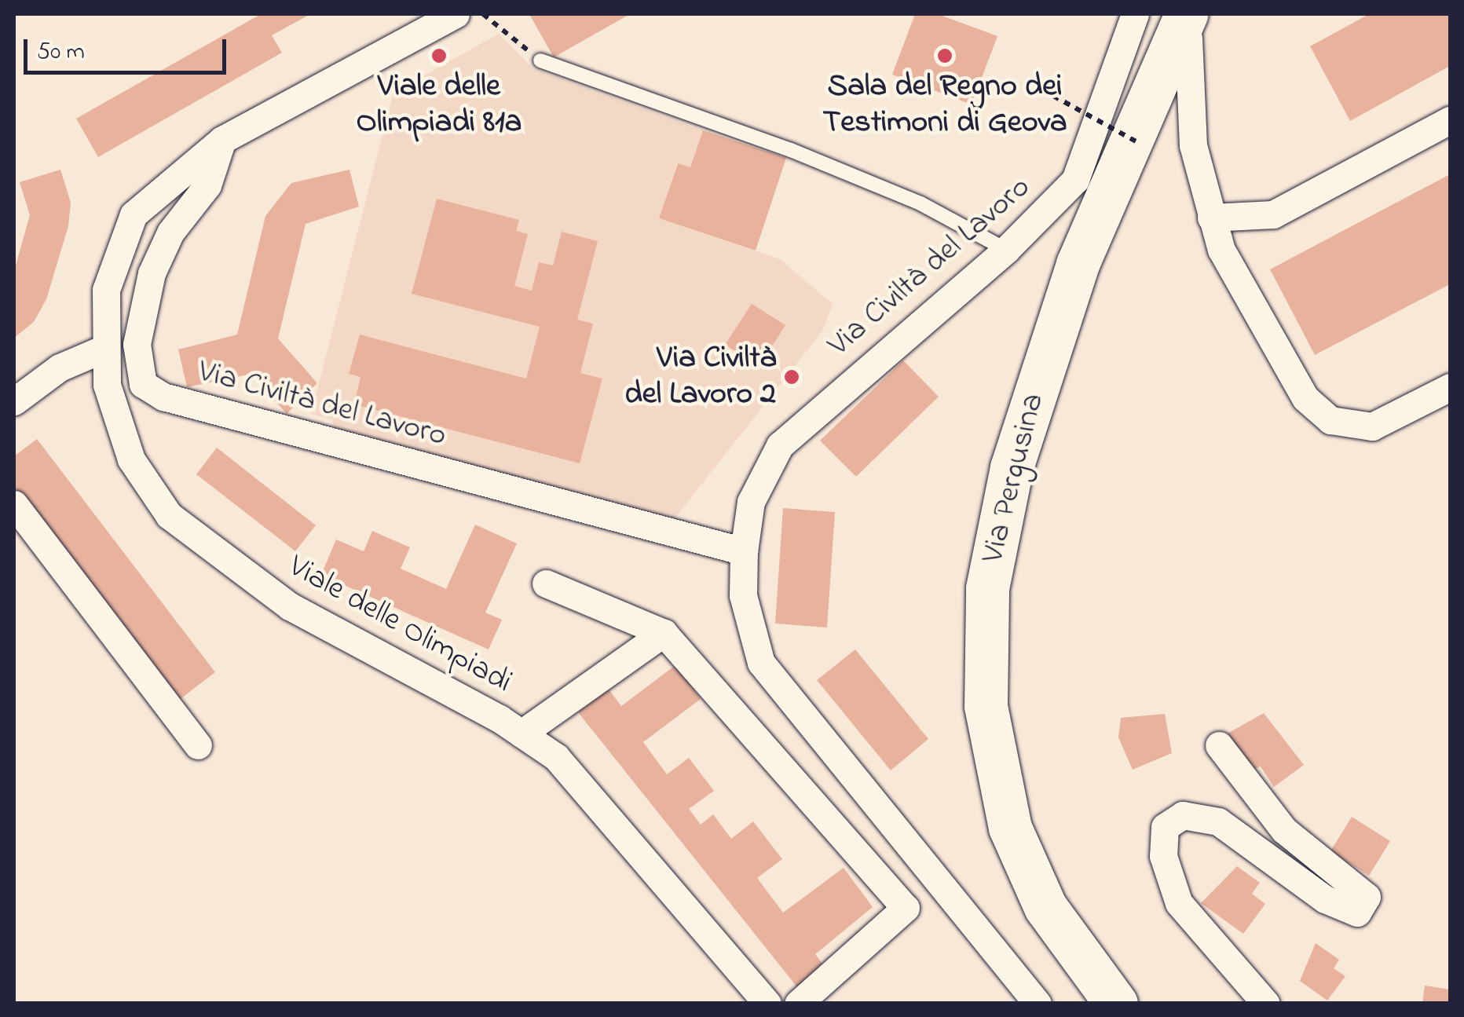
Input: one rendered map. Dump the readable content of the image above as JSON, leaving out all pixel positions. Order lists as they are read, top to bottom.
{
  "streets": {
    "main road": ["Via Pergusina"],
    "street": ["Via Civiltà del Lavoro", "Viale delle Olimpiadi"]
  },
  "crossings": [
    ["Via Civiltà del Lavoro", "Via Pergusina"],
    ["Via Civiltà del Lavoro", "Viale delle Olimpiadi"]
  ],
  "places": ["Viale delle Olimpiadi 81a", "Sala del Regno dei Testimoni di Geova", "Via Civiltà del Lavoro 2"],
  "scale_bar": "50 m"
}
